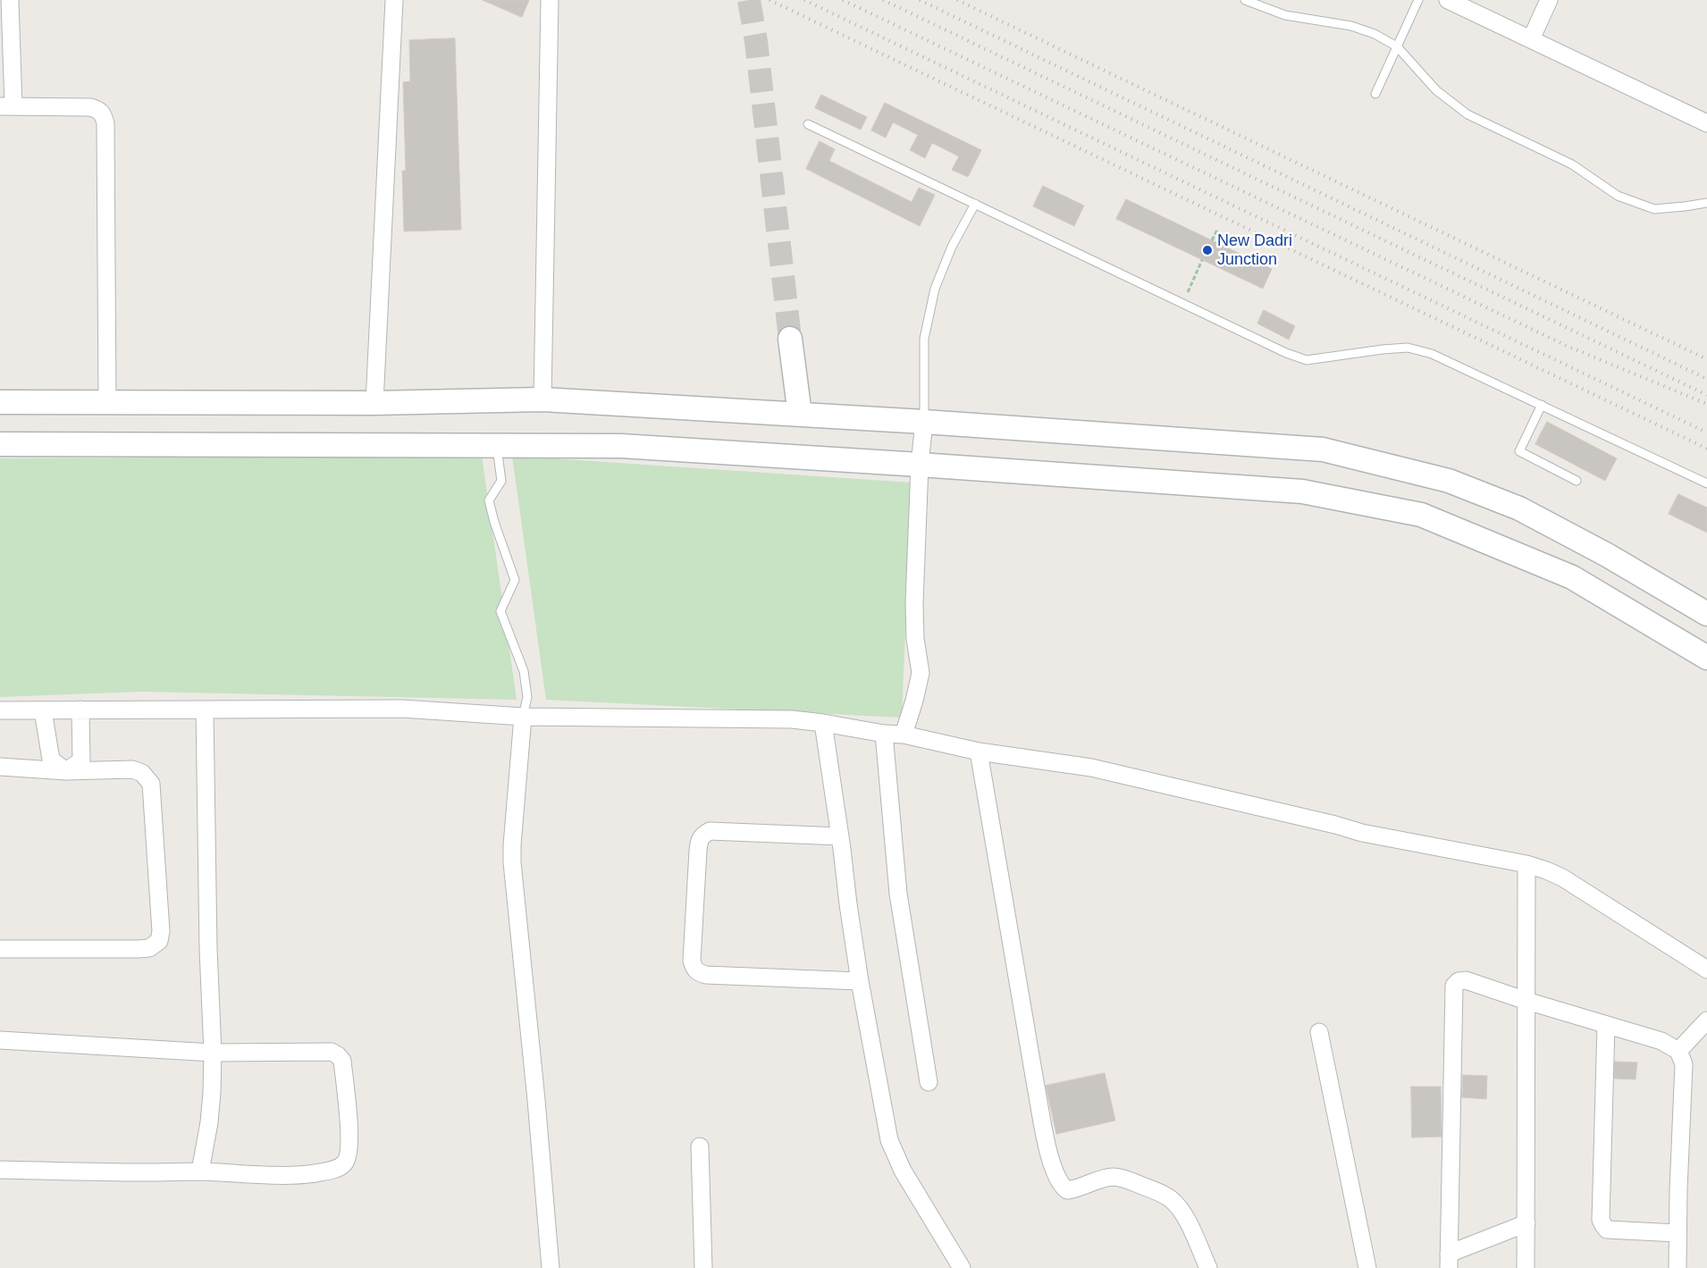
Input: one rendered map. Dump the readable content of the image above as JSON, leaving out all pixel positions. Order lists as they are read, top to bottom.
{
  "places": ["New Dadri Junction"]
}
